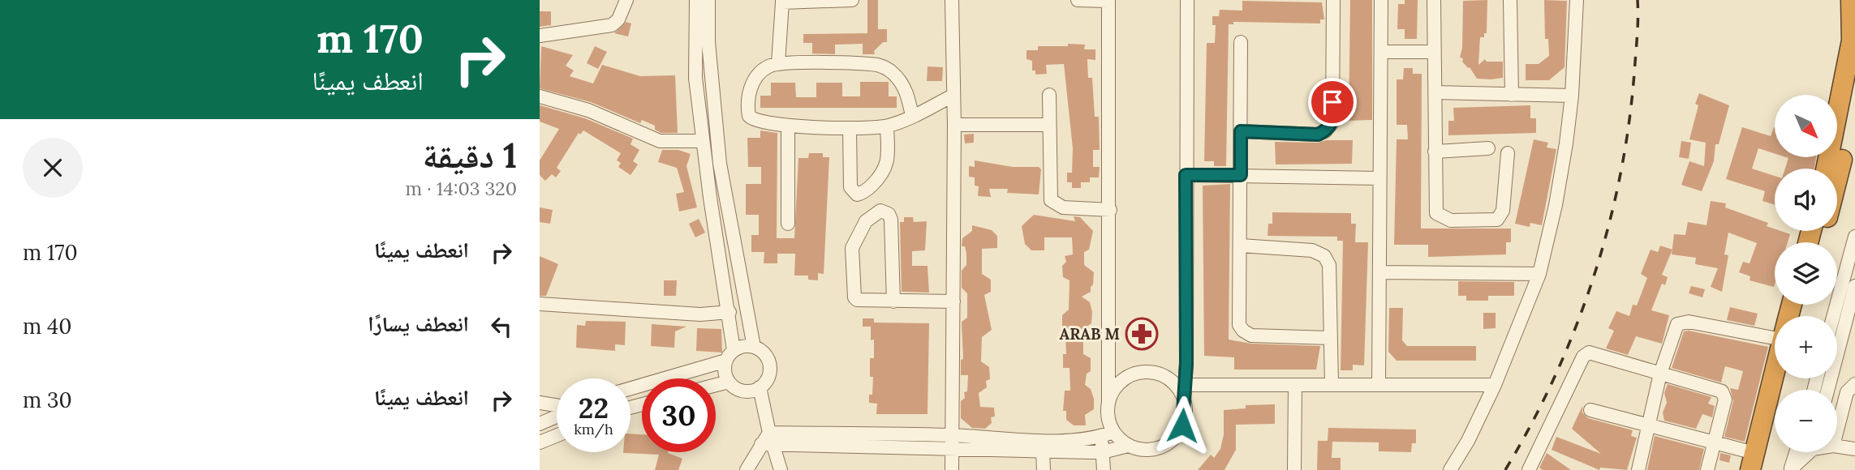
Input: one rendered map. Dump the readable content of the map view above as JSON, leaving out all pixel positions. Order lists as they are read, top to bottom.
{
  "places": {
    "pharmacy": ["ARAB M"]
  },
  "north": "bottom right",
  "page": {
    "turn": ["170 m", "انعطف يمينًا"],
    "map_buttons": ["+", "−"],
    "heading": ["1 دقيقة", "320 m · 14:03"],
    "list": [
      {
        "name": "انعطف يمينًا",
        "value": "170 m"
      },
      {
        "name": "انعطف يسارًا",
        "value": "40 m"
      },
      {
        "name": "انعطف يمينًا",
        "value": "30 m"
      }
    ],
    "speed": "22 km/h",
    "limit": "30"
  }
}
